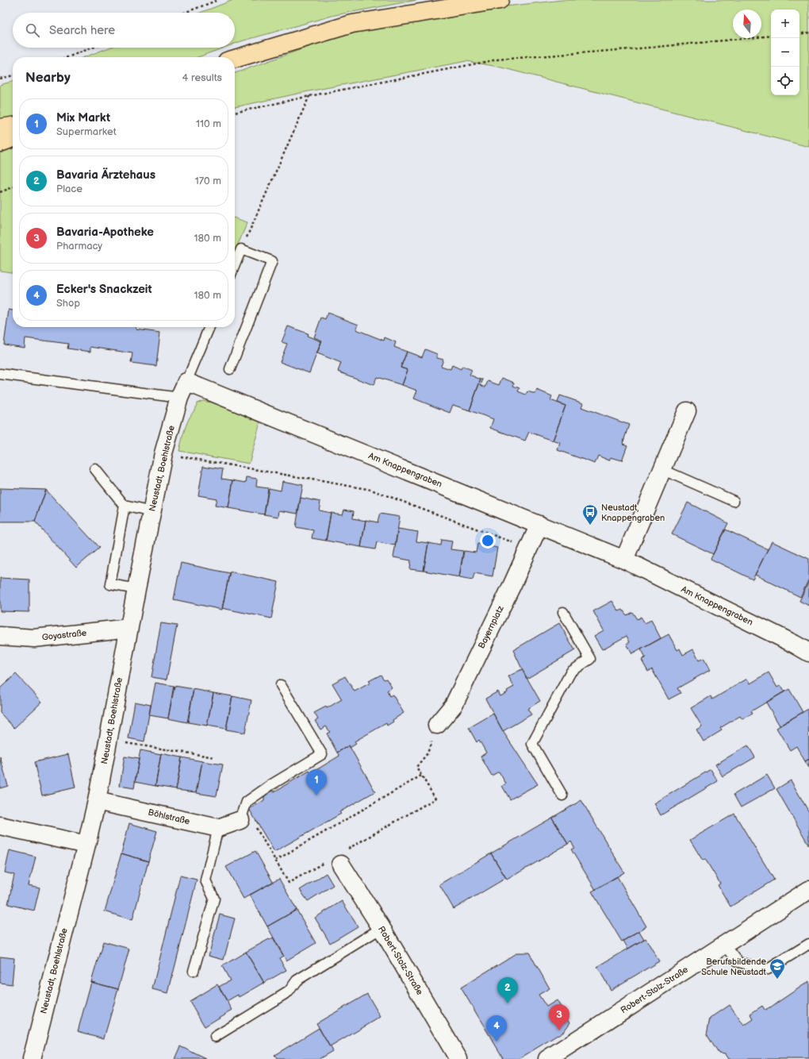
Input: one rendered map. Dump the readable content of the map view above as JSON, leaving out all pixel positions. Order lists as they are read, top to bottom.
{
  "streets": {
    "street": [
      "Neustadt, Boehlstraße",
      "Am Knappengraben",
      "Bayernplatz",
      "Goyastraße",
      "Böhlstraße",
      "Robert-Stolz-Straße"
    ]
  },
  "crossings": [
    ["Neustadt, Boehlstraße", "Am Knappengraben"],
    ["Neustadt, Boehlstraße", "Goyastraße"],
    ["Neustadt, Boehlstraße", "Böhlstraße"],
    ["Am Knappengraben", "Bayernplatz"]
  ],
  "places": {
    "bus stop": ["Neustadt, Knappengraben"],
    "school or university": ["Berufsbildende Schule Neustadt"]
  },
  "north": "top",
  "page": {
    "map_buttons": ["+", "−"],
    "search": "Search here",
    "heading": ["Nearby", "4 results"],
    "list": [
      {
        "mark": "1",
        "name": "Mix Markt",
        "note": "Supermarket",
        "value": "110 m"
      },
      {
        "mark": "2",
        "name": "Bavaria Ärztehaus",
        "note": "Place",
        "value": "170 m"
      },
      {
        "mark": "3",
        "name": "Bavaria-Apotheke",
        "note": "Pharmacy",
        "value": "180 m"
      },
      {
        "mark": "4",
        "name": "Ecker's Snackzeit",
        "note": "Shop",
        "value": "180 m"
      }
    ],
    "pins": [
      "1",
      "2",
      "3",
      "4"
    ]
  }
}
